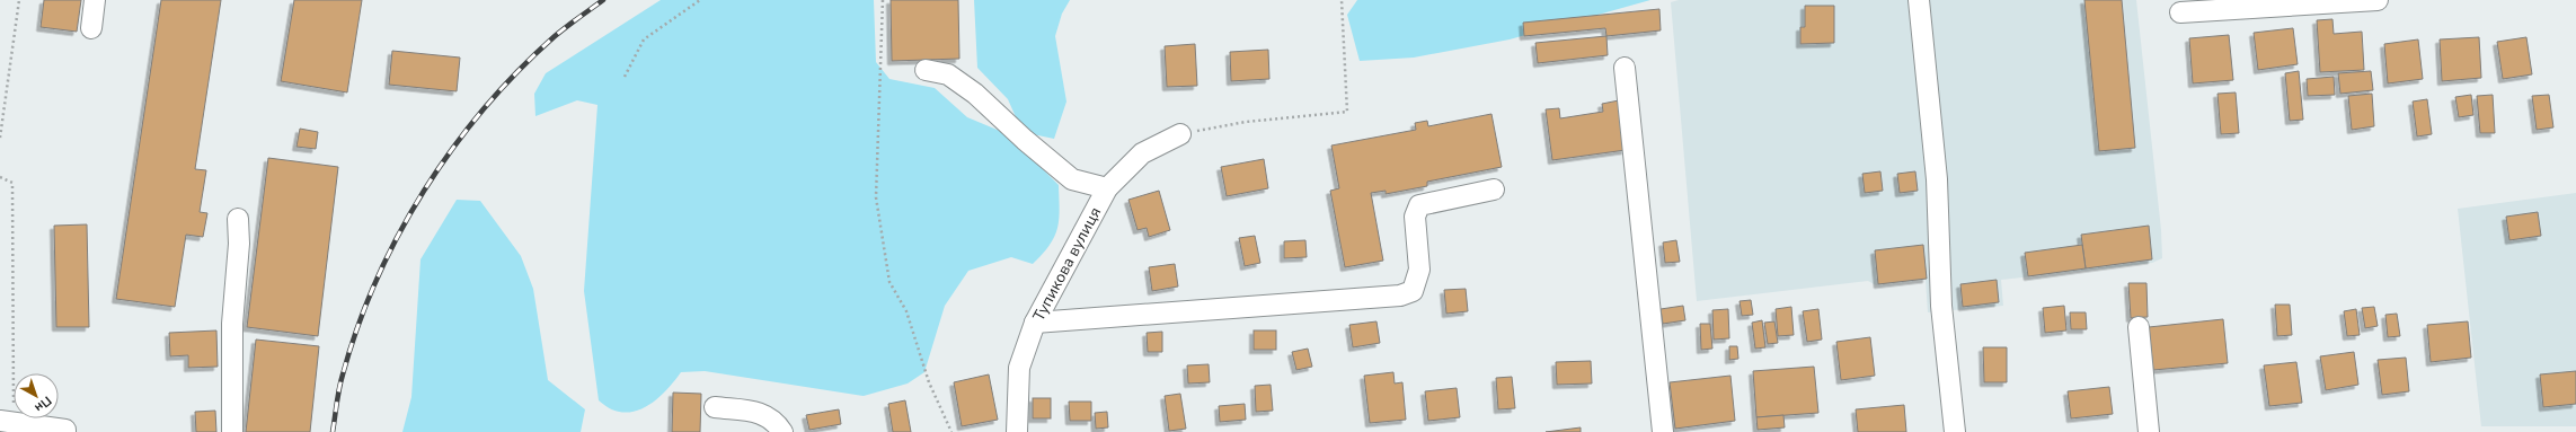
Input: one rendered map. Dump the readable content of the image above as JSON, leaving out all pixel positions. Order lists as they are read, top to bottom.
{
  "streets": {
    "street": ["Тупикова вулиця"]
  },
  "north": "bottom right"
}
